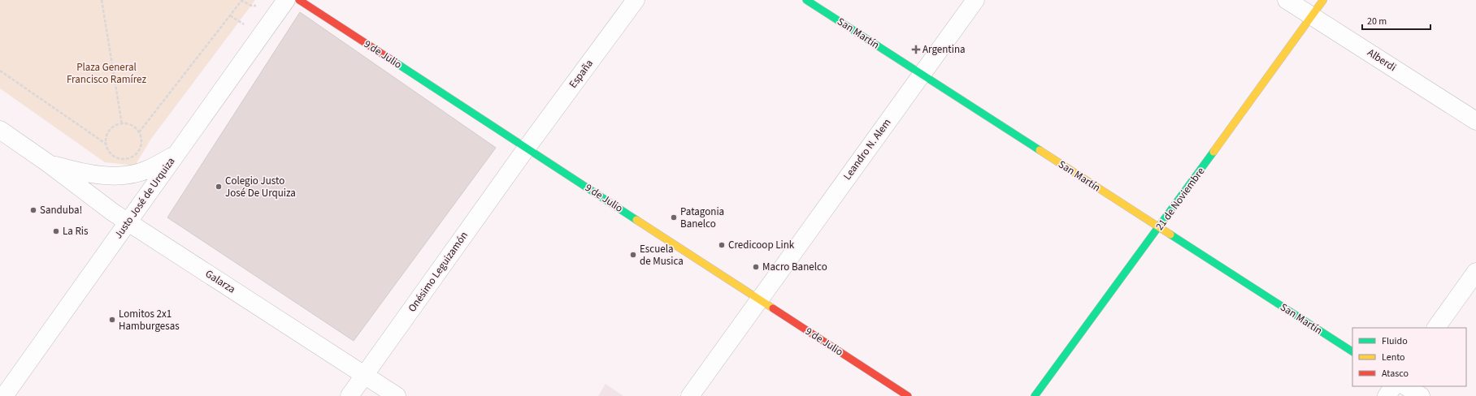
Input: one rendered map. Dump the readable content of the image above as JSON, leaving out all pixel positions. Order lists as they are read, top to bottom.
{
  "streets": {
    "street": [
      "San Martín",
      "9 de Julio",
      "Alberdi",
      "España",
      "Leandro N. Alem",
      "Justo José de Urquiza",
      "21 de Noviembre",
      "Onésimo Leguizamón",
      "Galarza"
    ]
  },
  "crossings": [
    ["San Martín", "Leandro N. Alem"],
    ["San Martín", "21 de Noviembre"],
    ["9 de Julio", "España"],
    ["9 de Julio", "Leandro N. Alem"],
    ["9 de Julio", "Onésimo Leguizamón"],
    ["Alberdi", "21 de Noviembre"],
    ["España", "Onésimo Leguizamón"],
    ["Justo José de Urquiza", "Galarza"],
    ["Onésimo Leguizamón", "Galarza"]
  ],
  "parks": ["Plaza General Francisco Ramírez"],
  "places": {
    "health": ["Argentina"],
    "other": [
      "Colegio Justo José De Urquiza",
      "Sanduba!",
      "Patagonia Banelco",
      "La Ris",
      "Credicoop Link",
      "Escuela de Musica",
      "Macro Banelco",
      "Lomitos 2x1 Hamburgesas"
    ]
  },
  "legend": ["Fluido", "Lento", "Atasco"],
  "scale_bar": "20 m"
}
